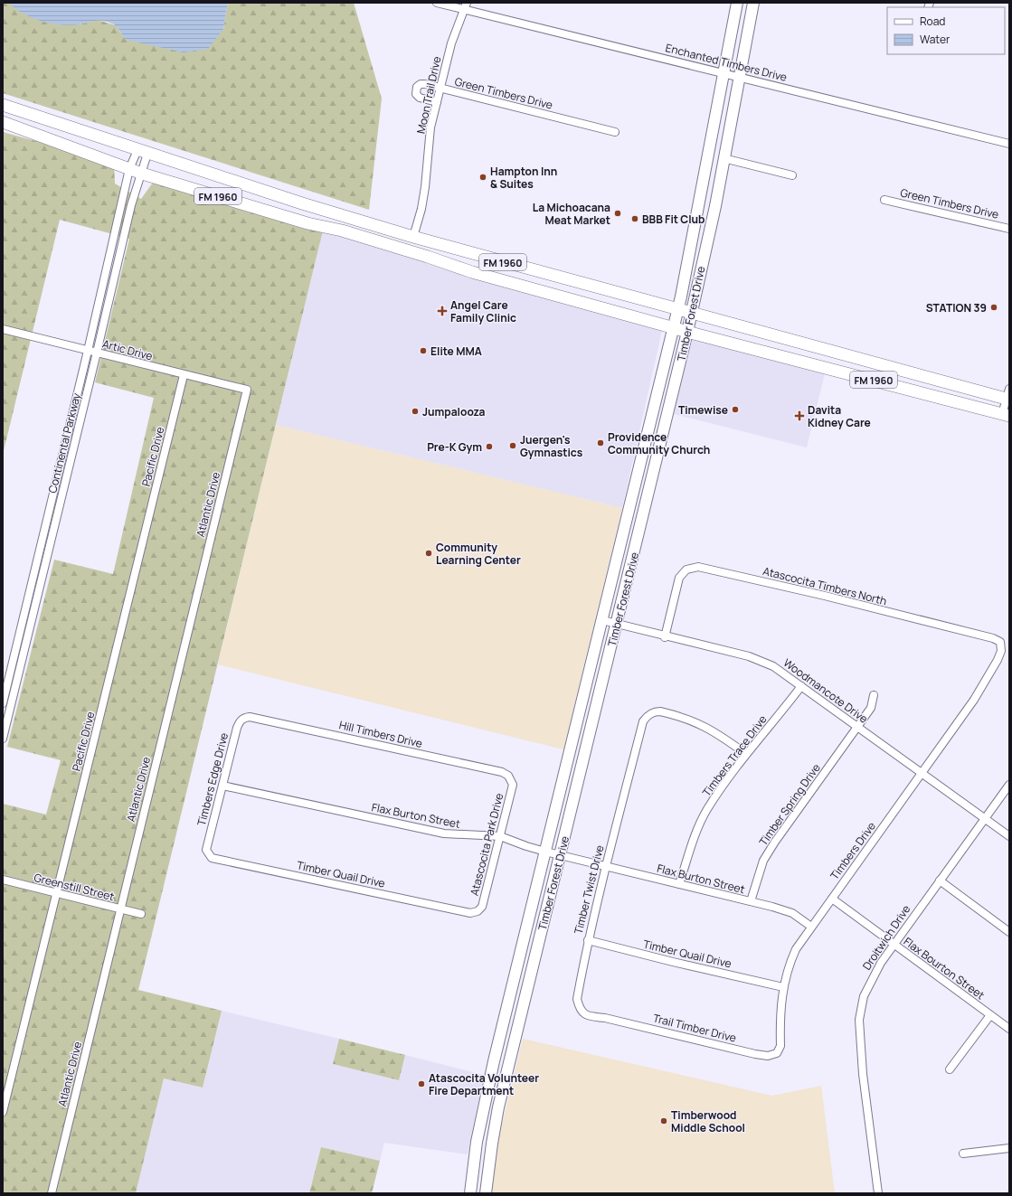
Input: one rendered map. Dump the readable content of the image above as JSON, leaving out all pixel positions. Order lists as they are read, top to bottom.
{
  "streets": {
    "main road": ["FM 1960", "Timber Forest Drive"],
    "street": [
      "Enchanted Timbers Drive",
      "Green Timbers Drive",
      "Moon Trail Drive",
      "Artic Drive",
      "Continental Parkway",
      "Pacific Drive",
      "Atlantic Drive",
      "Atascocita Timbers North",
      "Woodmancote Drive",
      "Hill Timbers Drive",
      "Timbers Trace Drive",
      "Timbers Edge Drive",
      "Timber Spring Drive",
      "Flax Burton Street",
      "Atascocita Park Drive",
      "Timbers Drive",
      "Timber Quail Drive",
      "Greenstill Street",
      "Timber Twist Drive",
      "Droitwich Drive",
      "Flax Bourton Street",
      "Trail Timber Drive"
    ]
  },
  "crossings": [
    ["Enchanted Timbers Drive", "Moon Trail Drive"],
    ["Enchanted Timbers Drive", "Timber Forest Drive"],
    ["Green Timbers Drive", "Moon Trail Drive"],
    ["Moon Trail Drive", "FM 1960"],
    ["FM 1960", "Timber Forest Drive"],
    ["FM 1960", "Continental Parkway"],
    ["Timber Forest Drive", "Woodmancote Drive"],
    ["Timber Forest Drive", "Flax Burton Street"],
    ["Artic Drive", "Continental Parkway"],
    ["Artic Drive", "Pacific Drive"],
    ["Artic Drive", "Atlantic Drive"],
    ["Pacific Drive", "Greenstill Street"],
    ["Atlantic Drive", "Greenstill Street"],
    ["Atascocita Timbers North", "Woodmancote Drive"],
    ["Atascocita Timbers North", "Timbers Drive"],
    ["Woodmancote Drive", "Timbers Trace Drive"],
    ["Woodmancote Drive", "Timber Spring Drive"],
    ["Woodmancote Drive", "Timbers Drive"],
    ["Woodmancote Drive", "Droitwich Drive"],
    ["Hill Timbers Drive", "Timbers Edge Drive"],
    ["Hill Timbers Drive", "Atascocita Park Drive"],
    ["Timbers Trace Drive", "Flax Burton Street"],
    ["Timbers Trace Drive", "Timber Twist Drive"],
    ["Timbers Edge Drive", "Flax Burton Street"],
    ["Timbers Edge Drive", "Timber Quail Drive"],
    ["Timber Spring Drive", "Flax Burton Street"],
    ["Flax Burton Street", "Atascocita Park Drive"],
    ["Flax Burton Street", "Timbers Drive"],
    ["Flax Burton Street", "Timber Twist Drive"],
    ["Atascocita Park Drive", "Timber Quail Drive"],
    ["Timbers Drive", "Timber Quail Drive"],
    ["Timbers Drive", "Flax Bourton Street"],
    ["Timbers Drive", "Trail Timber Drive"],
    ["Timber Quail Drive", "Timber Twist Drive"],
    ["Timber Twist Drive", "Trail Timber Drive"],
    ["Droitwich Drive", "Flax Bourton Street"]
  ],
  "places": {
    "other": [
      "Hampton Inn & Suites",
      "La Michoacana Meat Market",
      "BBB Fit Club",
      "STATION 39",
      "Elite MMA",
      "Timewise",
      "Jumpalooza",
      "Providence Community Church",
      "Juergen's Gymnastics",
      "Pre-K Gym",
      "Community Learning Center",
      "Atascocita Volunteer Fire Department",
      "Timberwood Middle School"
    ],
    "health": ["Angel Care Family Clinic", "Davita Kidney Care"]
  },
  "legend": ["Road", "Water"]
}
